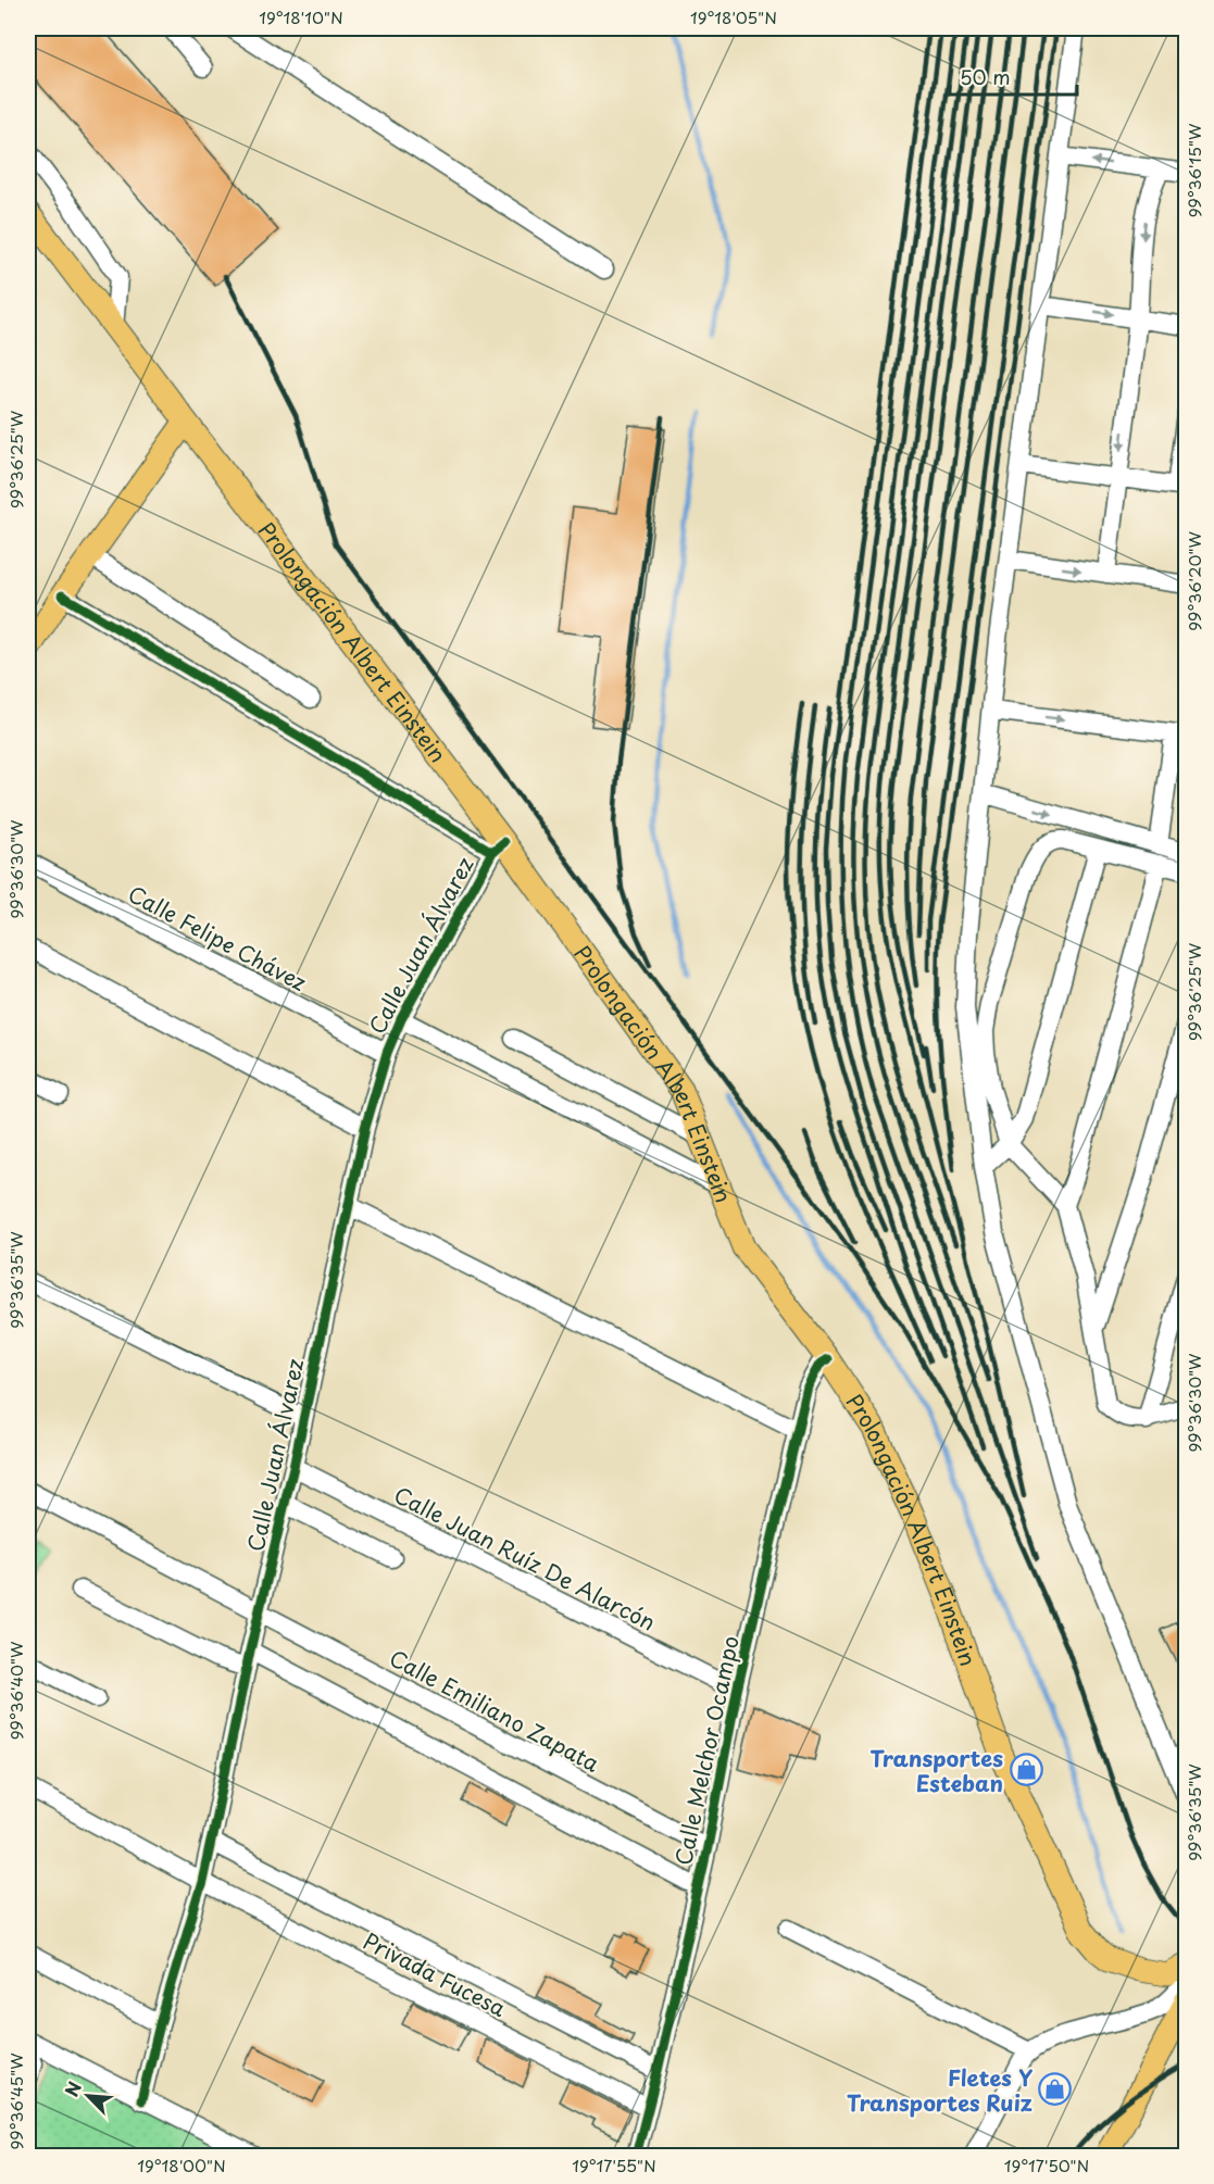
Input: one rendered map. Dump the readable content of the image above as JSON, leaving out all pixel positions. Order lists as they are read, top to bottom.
{
  "streets": {
    "main road": ["Prolongación Albert Einstein"],
    "street": [
      "Calle Felipe Chávez",
      "Calle Juan Álvarez",
      "Calle Juan Ruíz De Alarcón",
      "Calle Emiliano Zapata",
      "Calle Melchor Ocampo",
      "Privada Fucesa"
    ]
  },
  "crossings": [
    ["Prolongación Albert Einstein", "Calle Juan Álvarez"],
    ["Prolongación Albert Einstein", "Calle Melchor Ocampo"],
    ["Calle Felipe Chávez", "Calle Juan Álvarez"],
    ["Calle Juan Álvarez", "Calle Juan Ruíz De Alarcón"],
    ["Calle Juan Álvarez", "Calle Emiliano Zapata"],
    ["Calle Juan Álvarez", "Privada Fucesa"],
    ["Calle Juan Ruíz De Alarcón", "Calle Melchor Ocampo"],
    ["Calle Emiliano Zapata", "Calle Melchor Ocampo"],
    ["Calle Melchor Ocampo", "Privada Fucesa"]
  ],
  "places": {
    "shop": ["Transportes Esteban", "Fletes Y Transportes Ruiz"]
  },
  "scale_bar": "50 m",
  "north": "top left",
  "coordinates": [
    "19°18'10\"N",
    "19°18'05\"N",
    "99°36'15\"W",
    "99°36'25\"W",
    "99°36'20\"W",
    "99°36'30\"W",
    "99°36'35\"W",
    "99°36'40\"W",
    "99°36'45\"W",
    "19°18'00\"N",
    "19°17'55\"N",
    "19°17'50\"N"
  ]
}
